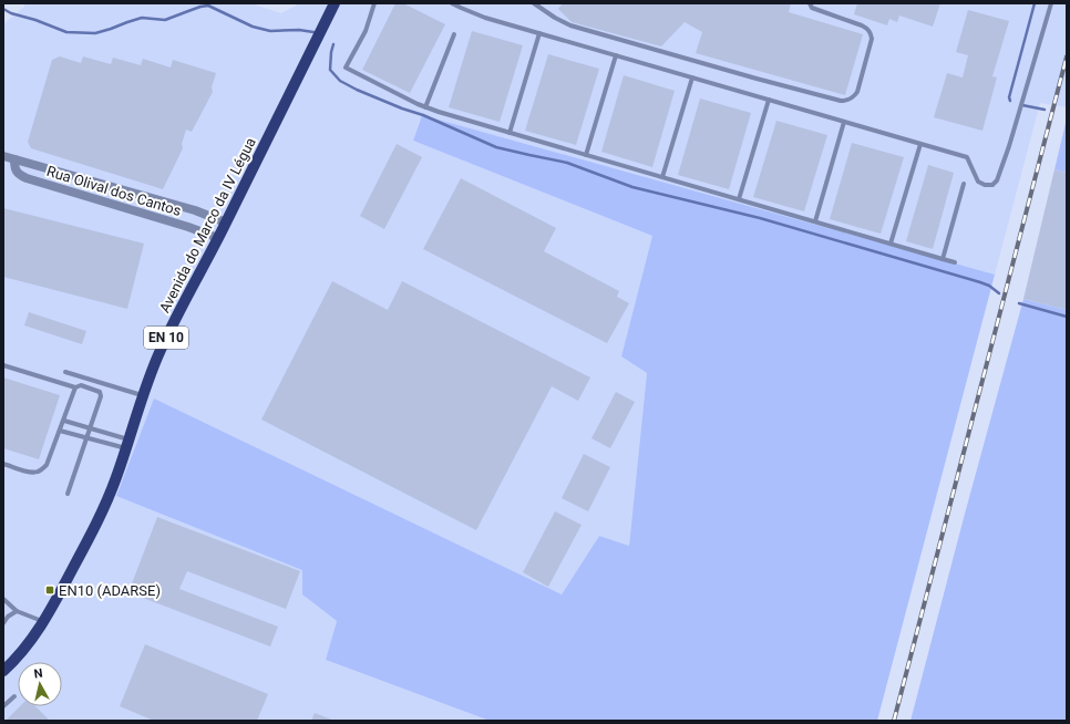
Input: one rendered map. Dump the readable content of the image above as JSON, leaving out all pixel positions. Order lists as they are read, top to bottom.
{
  "streets": {
    "main road": ["Avenida do Marco da IV Légua", "EN 10"],
    "street": ["Rua Olival dos Cantos"]
  },
  "crossings": [
    ["Rua Olival dos Cantos", "Avenida do Marco da IV Légua"]
  ],
  "places": {
    "transit": ["EN10 (ADARSE)"]
  },
  "north": "top"
}
